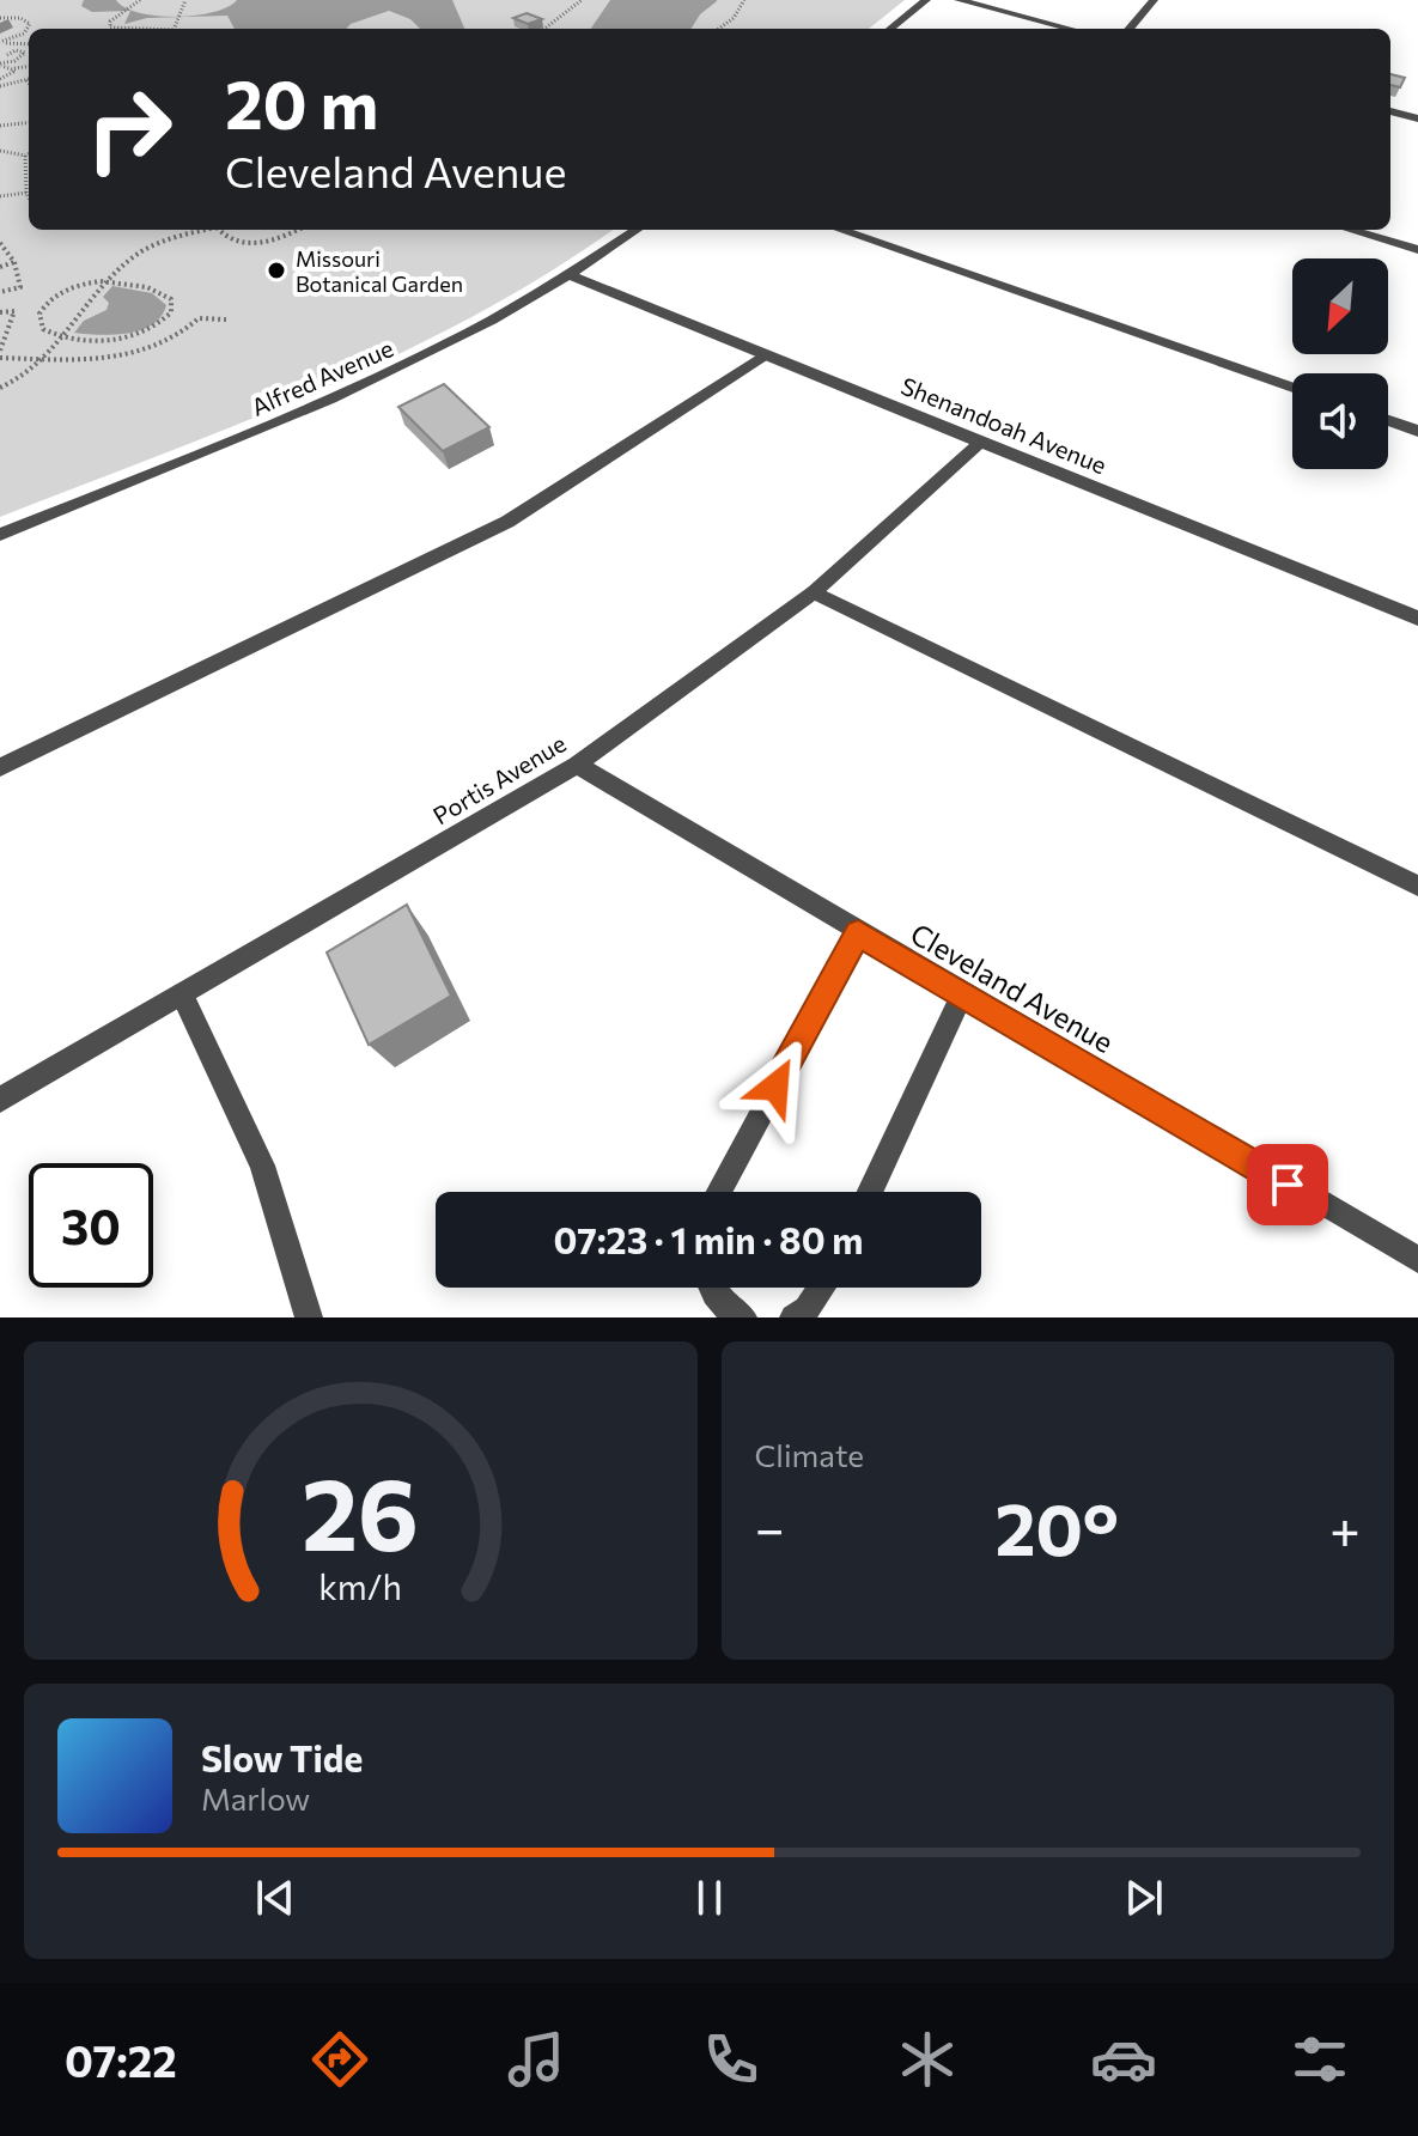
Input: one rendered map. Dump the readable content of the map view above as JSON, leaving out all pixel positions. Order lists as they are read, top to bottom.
{
  "streets": {
    "street": [
      "Alfred Avenue",
      "Shenandoah Avenue",
      "Portis Avenue",
      "Cleveland Avenue"
    ]
  },
  "crossings": [
    ["Alfred Avenue", "Shenandoah Avenue"],
    ["Shenandoah Avenue", "Portis Avenue"],
    ["Portis Avenue", "Cleveland Avenue"]
  ],
  "places": ["Missouri Botanical Garden"],
  "north": "bottom left",
  "page": {
    "turn": ["20 m", "Cleveland Avenue"],
    "limit": "30",
    "trip": "07:23 · 1 min · 80 m",
    "tile": "Climate",
    "heat": ["−", "20°", "+"],
    "song": ["Slow Tide", "Marlow"],
    "tabs": "07:22",
    "gauge": ["26", "km/h"]
  }
}
